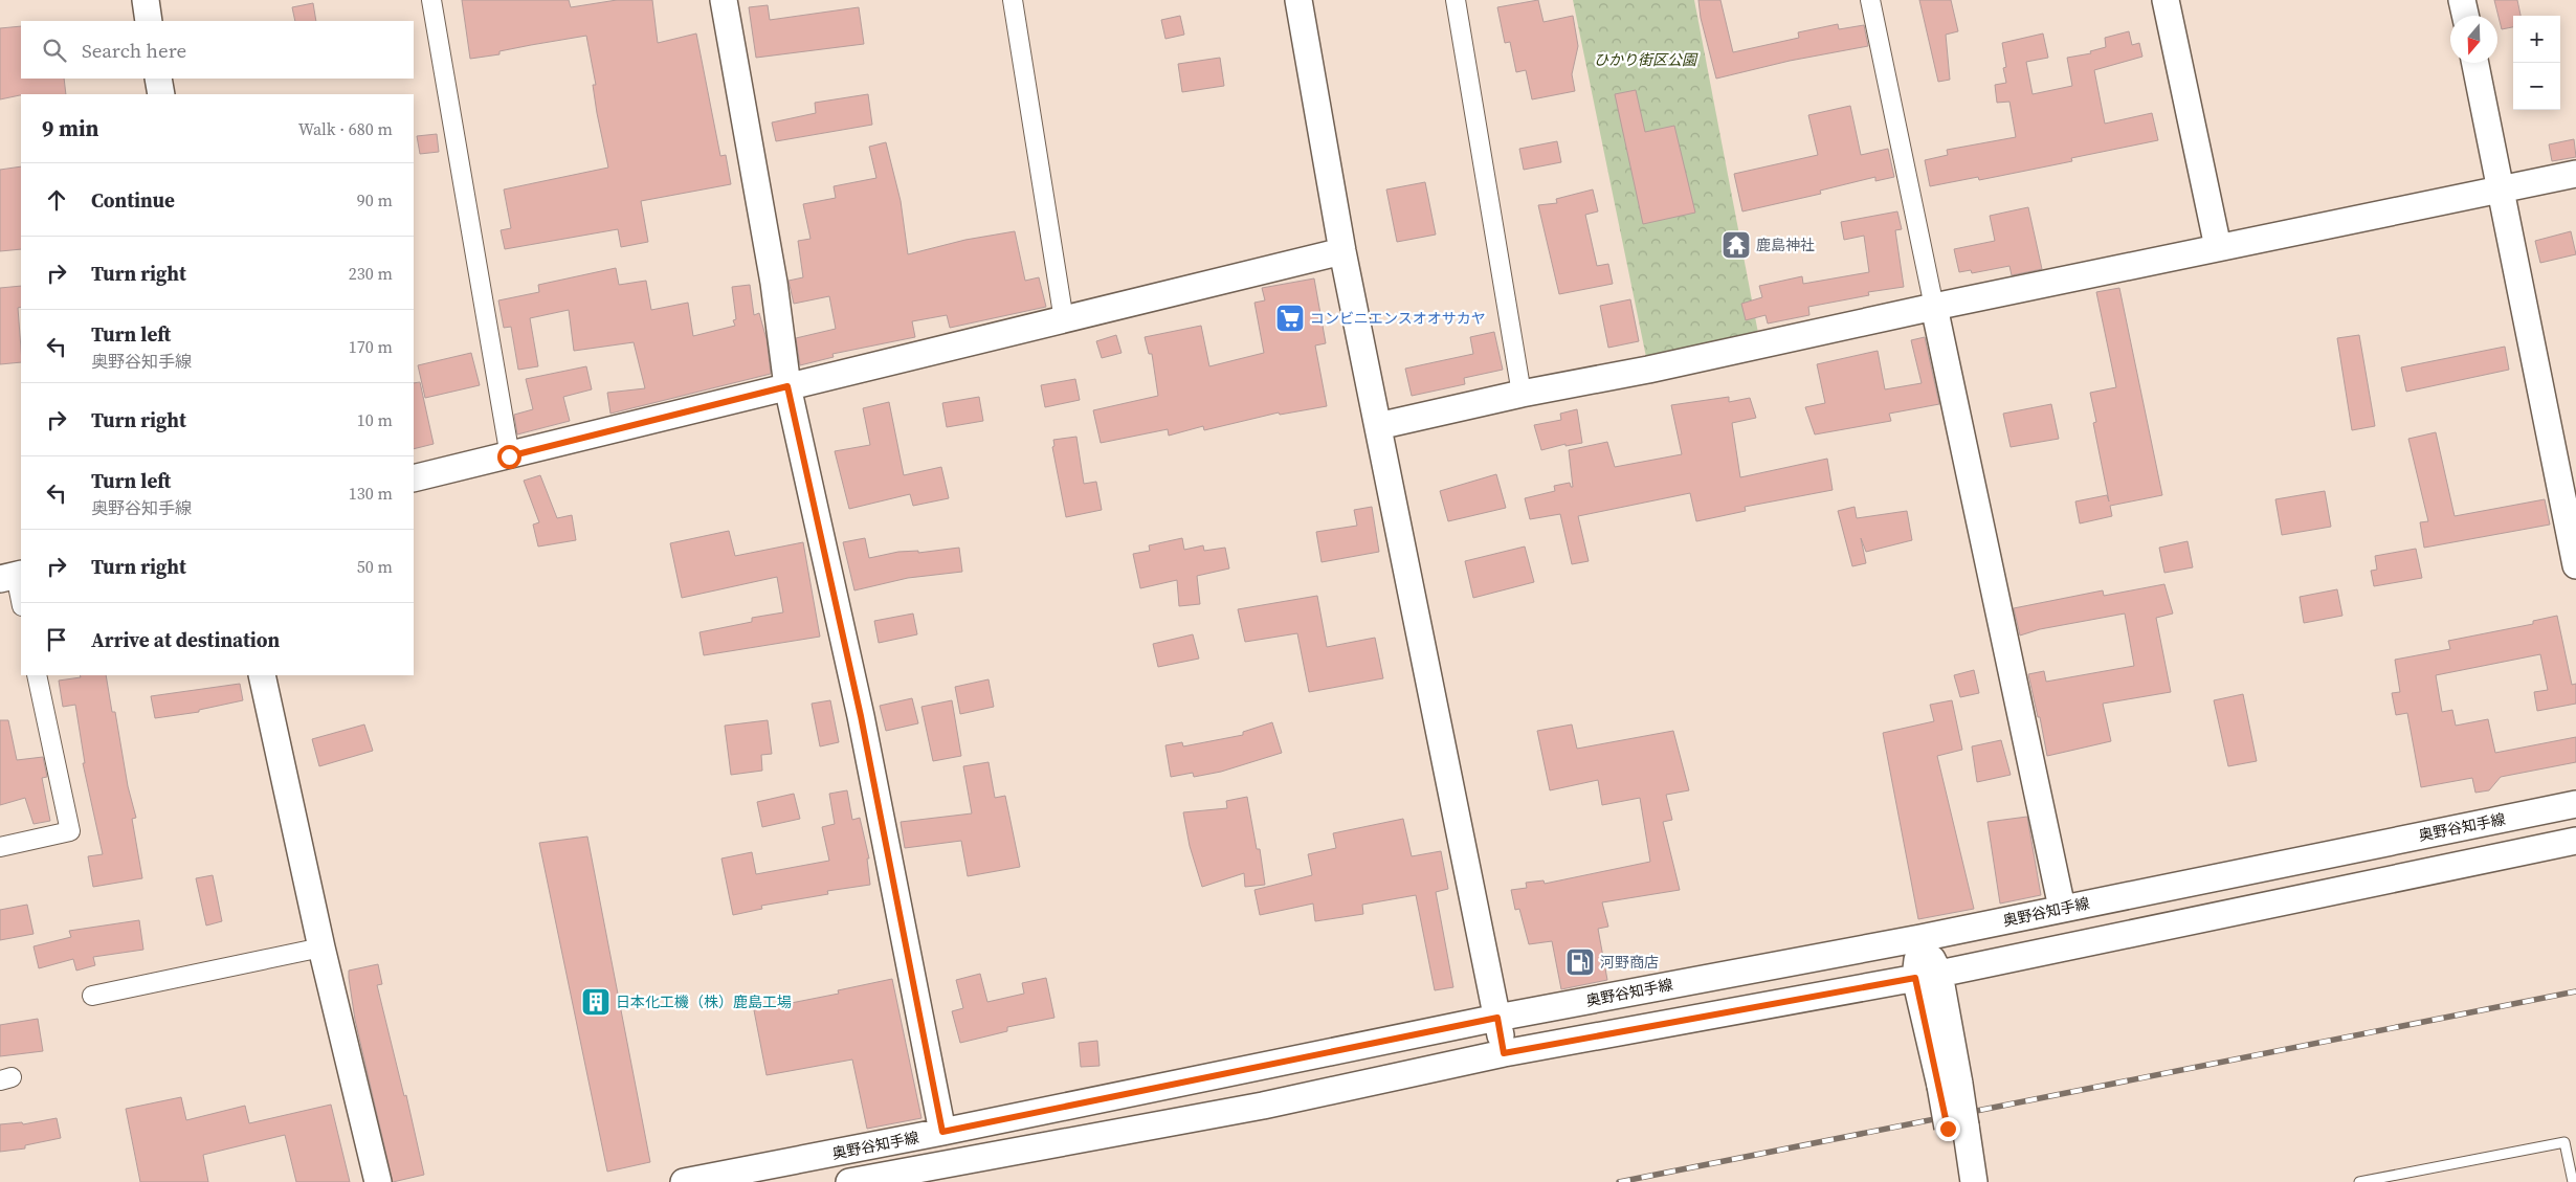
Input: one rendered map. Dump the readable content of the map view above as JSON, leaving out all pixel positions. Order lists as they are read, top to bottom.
{
  "streets": {
    "street": ["奥野谷知手線"]
  },
  "parks": ["ひかり街区公園"],
  "places": {
    "temple": ["鹿島神社"],
    "supermarket": ["コンビニエンスオオサカヤ"],
    "fuel station": ["河野商店"],
    "building": ["日本化工機（株）鹿島工場"]
  },
  "north": "bottom",
  "page": {
    "map_buttons": ["+", "−"],
    "search": "Search here",
    "heading": ["9 min", "Walk · 680 m"],
    "list": [
      ["Continue", "90 m"],
      ["Turn right", "230 m"],
      ["Turn left", "奥野谷知手線", "170 m"],
      ["Turn right", "10 m"],
      ["Turn left", "奥野谷知手線", "130 m"],
      ["Turn right", "50 m"],
      "Arrive at destination"
    ]
  }
}
